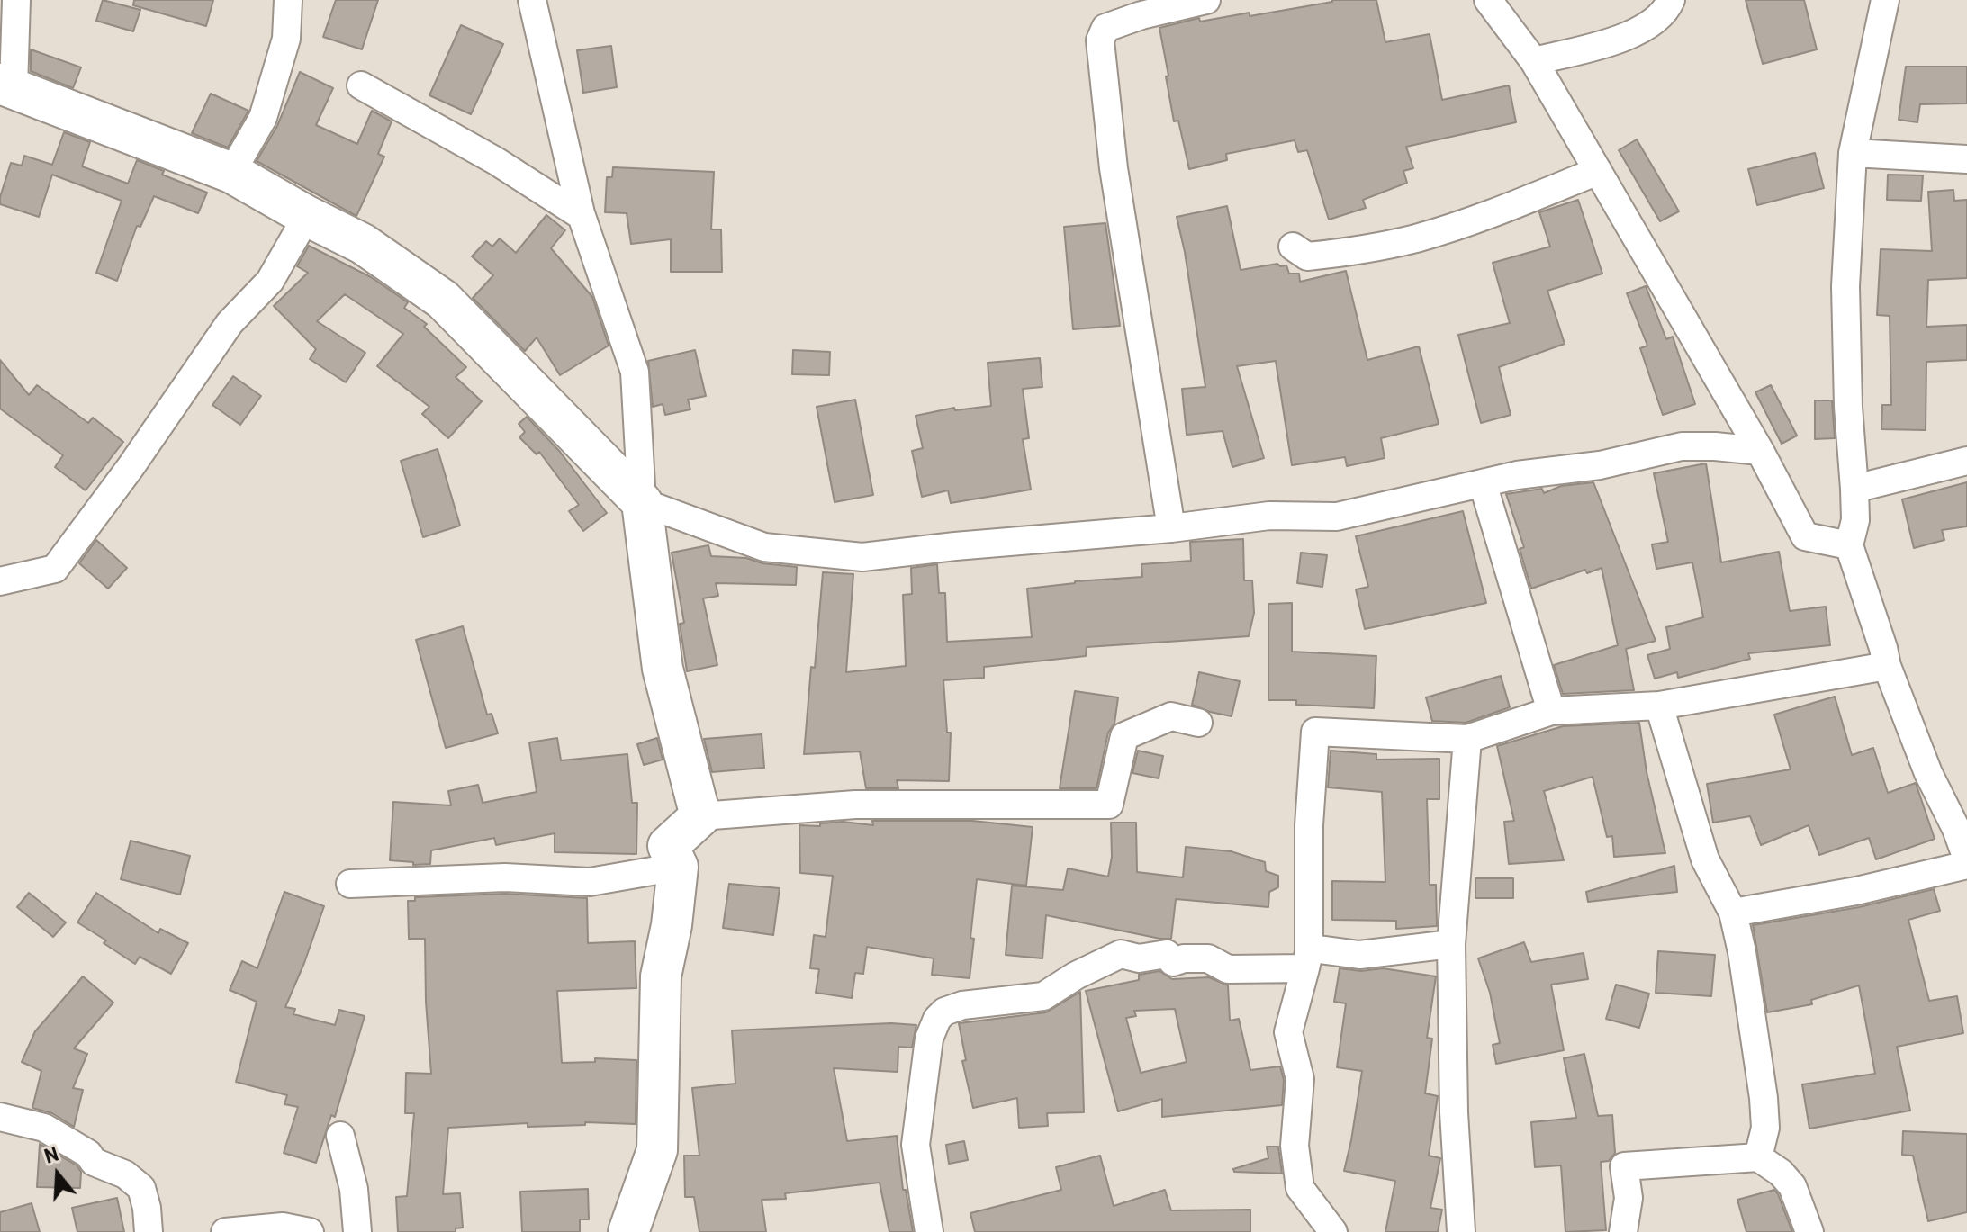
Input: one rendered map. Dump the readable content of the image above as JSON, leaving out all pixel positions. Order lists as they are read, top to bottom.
{
  "north": "top"
}
